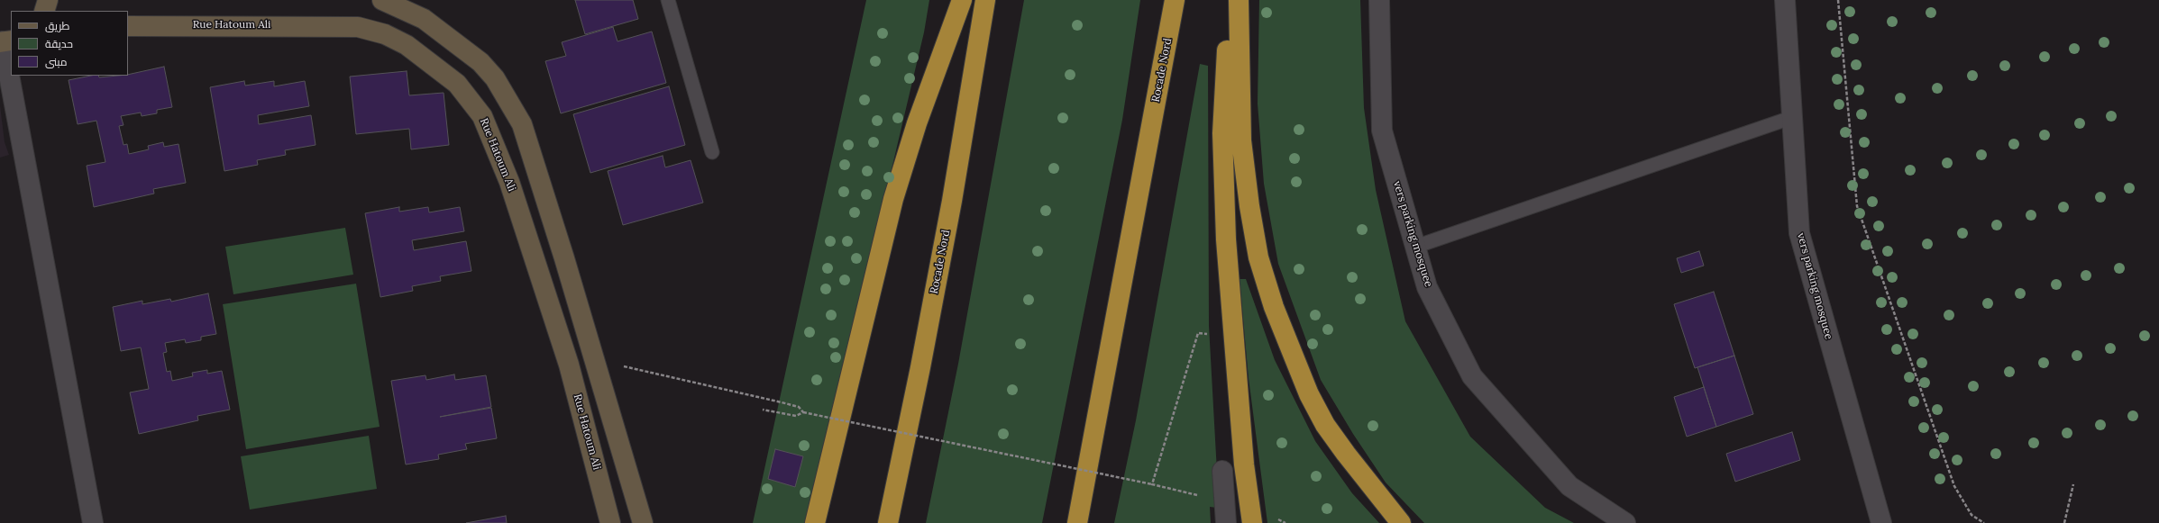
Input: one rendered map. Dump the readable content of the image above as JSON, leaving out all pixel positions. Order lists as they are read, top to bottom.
{
  "streets": {
    "highway": ["Rocade Nord"],
    "street": ["Rue Hatoum Ali", "vers parking mosquee"]
  },
  "legend": ["طريق", "حديقة", "مبنى"]
}
